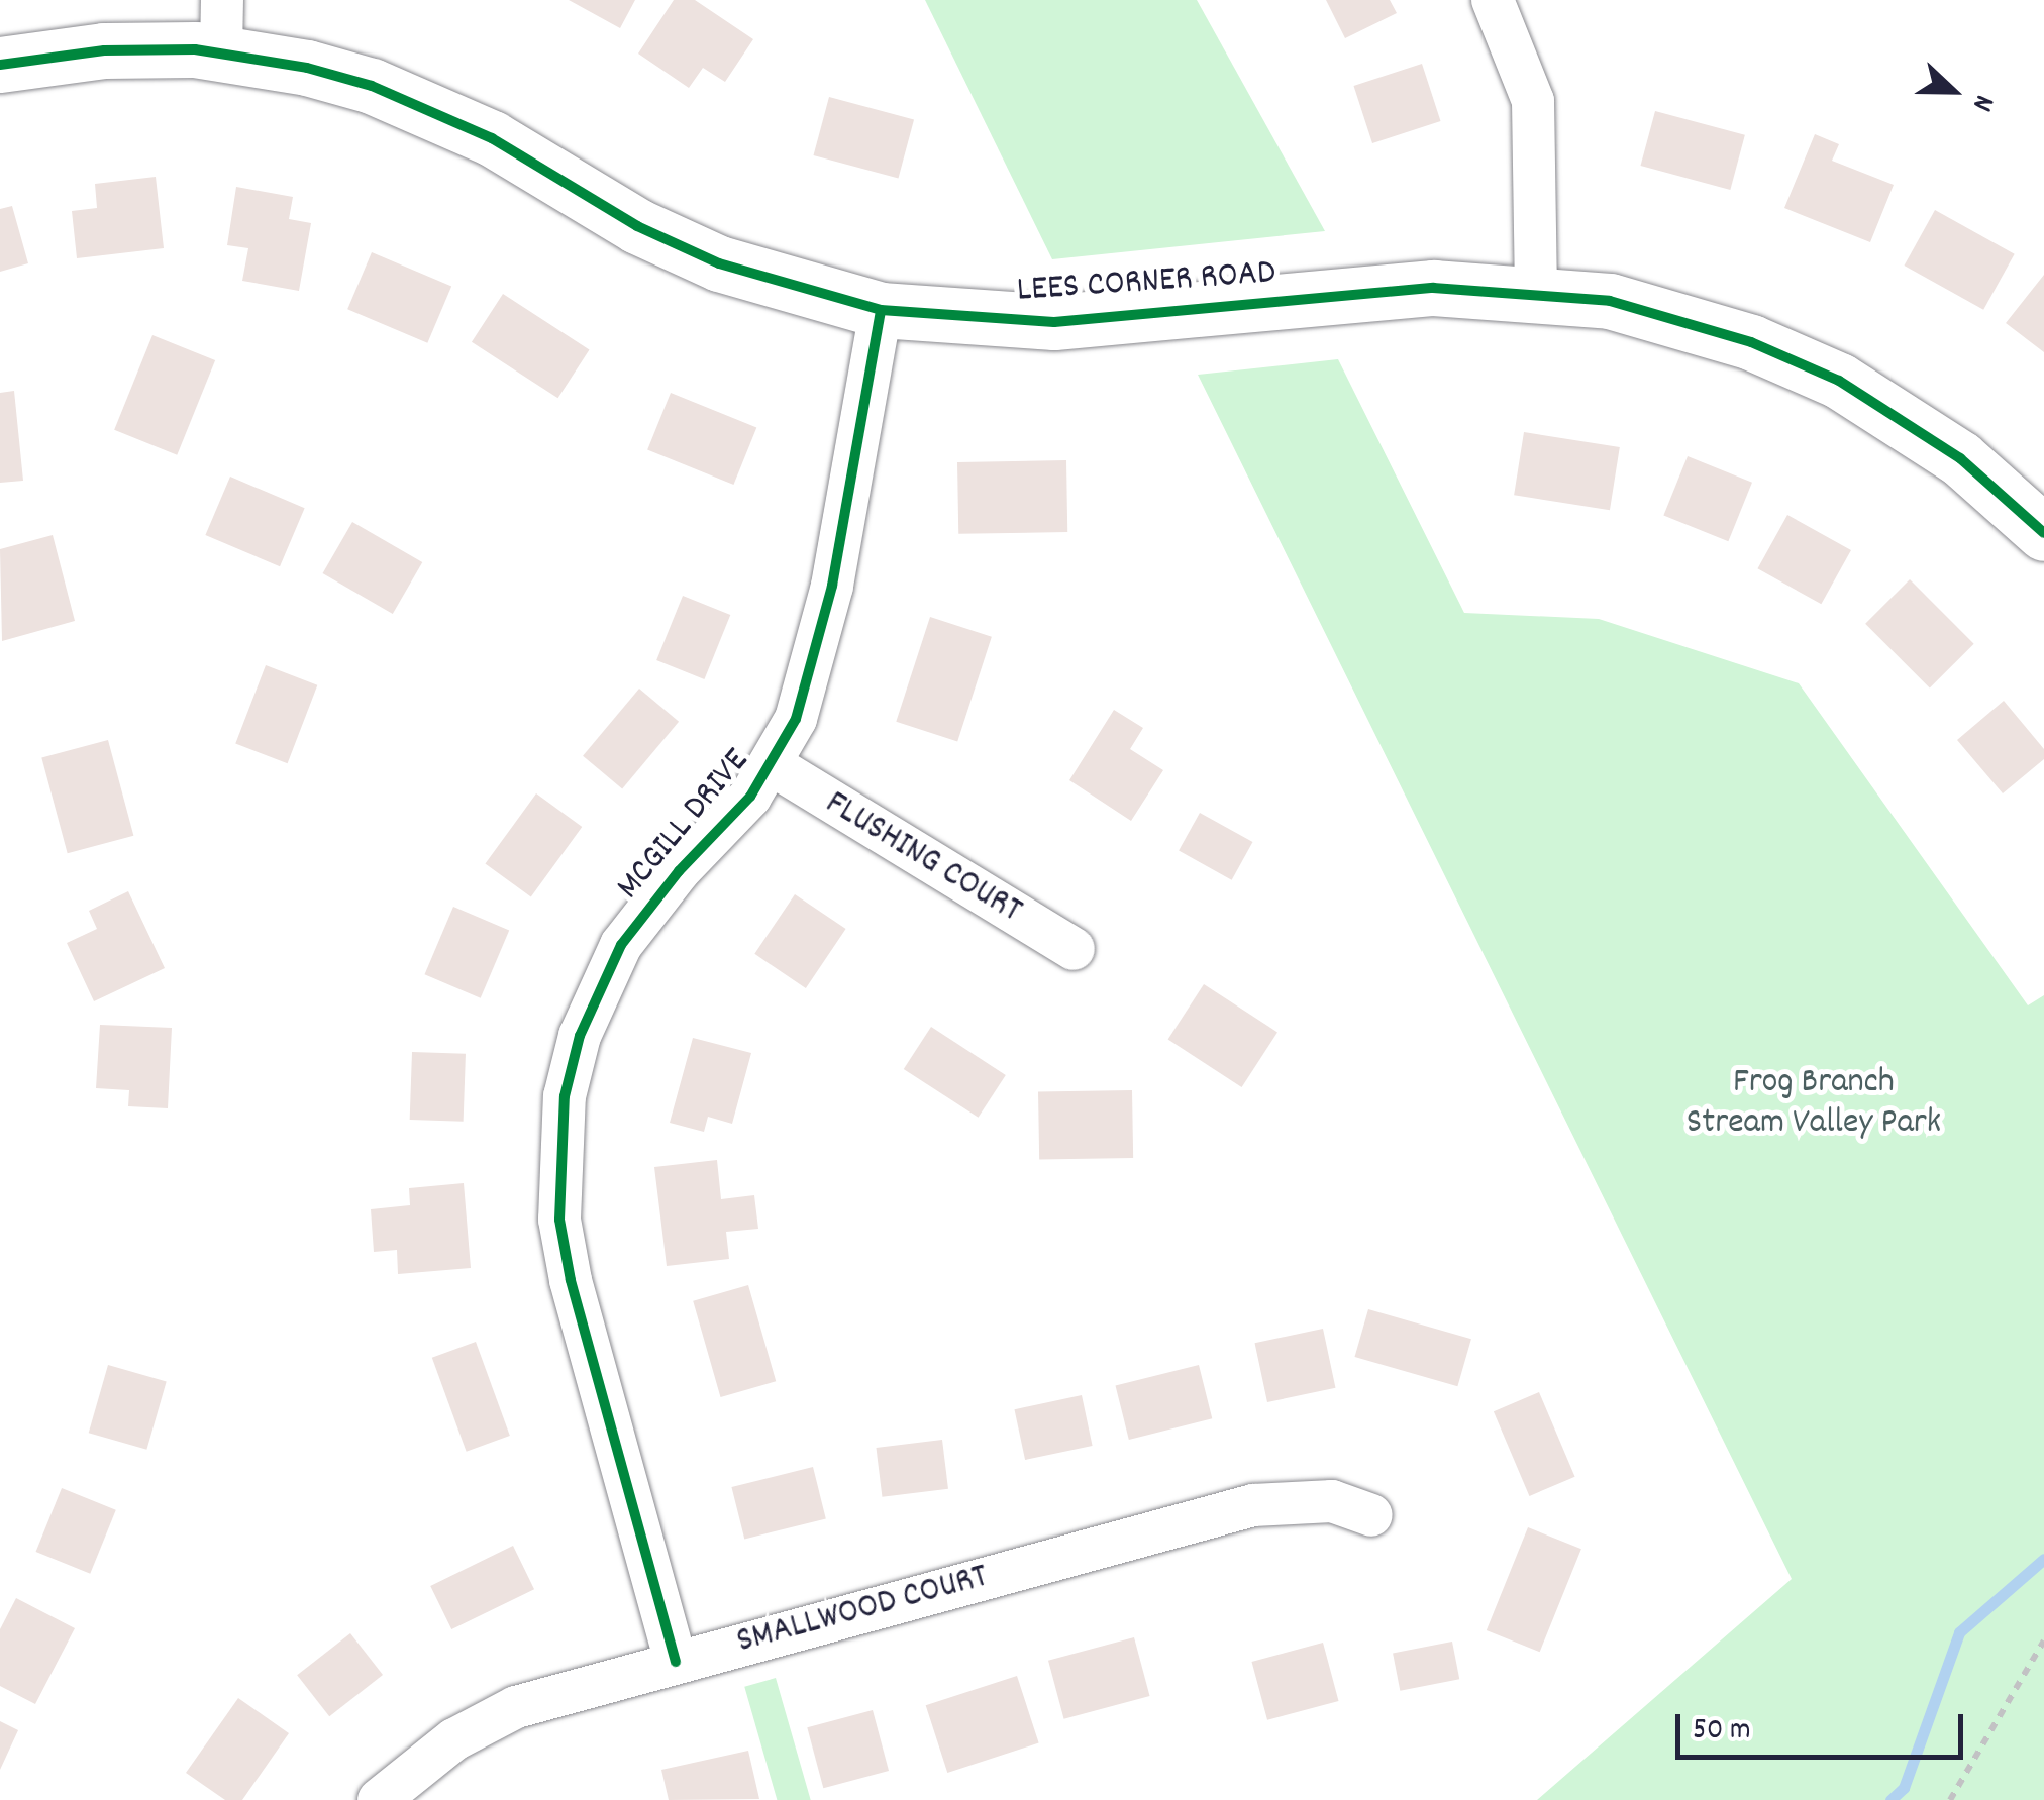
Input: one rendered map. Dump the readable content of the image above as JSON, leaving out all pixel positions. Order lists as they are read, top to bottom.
{
  "streets": {
    "street": [
      "LEES CORNER ROAD",
      "MCGILL DRIVE",
      "FLUSHING COURT",
      "SMALLWOOD COURT"
    ]
  },
  "crossings": [
    ["LEES CORNER ROAD", "MCGILL DRIVE"],
    ["MCGILL DRIVE", "FLUSHING COURT"],
    ["MCGILL DRIVE", "SMALLWOOD COURT"]
  ],
  "parks": ["Frog Branch Stream Valley Park"],
  "scale_bar": "50 m",
  "north": "right"
}
